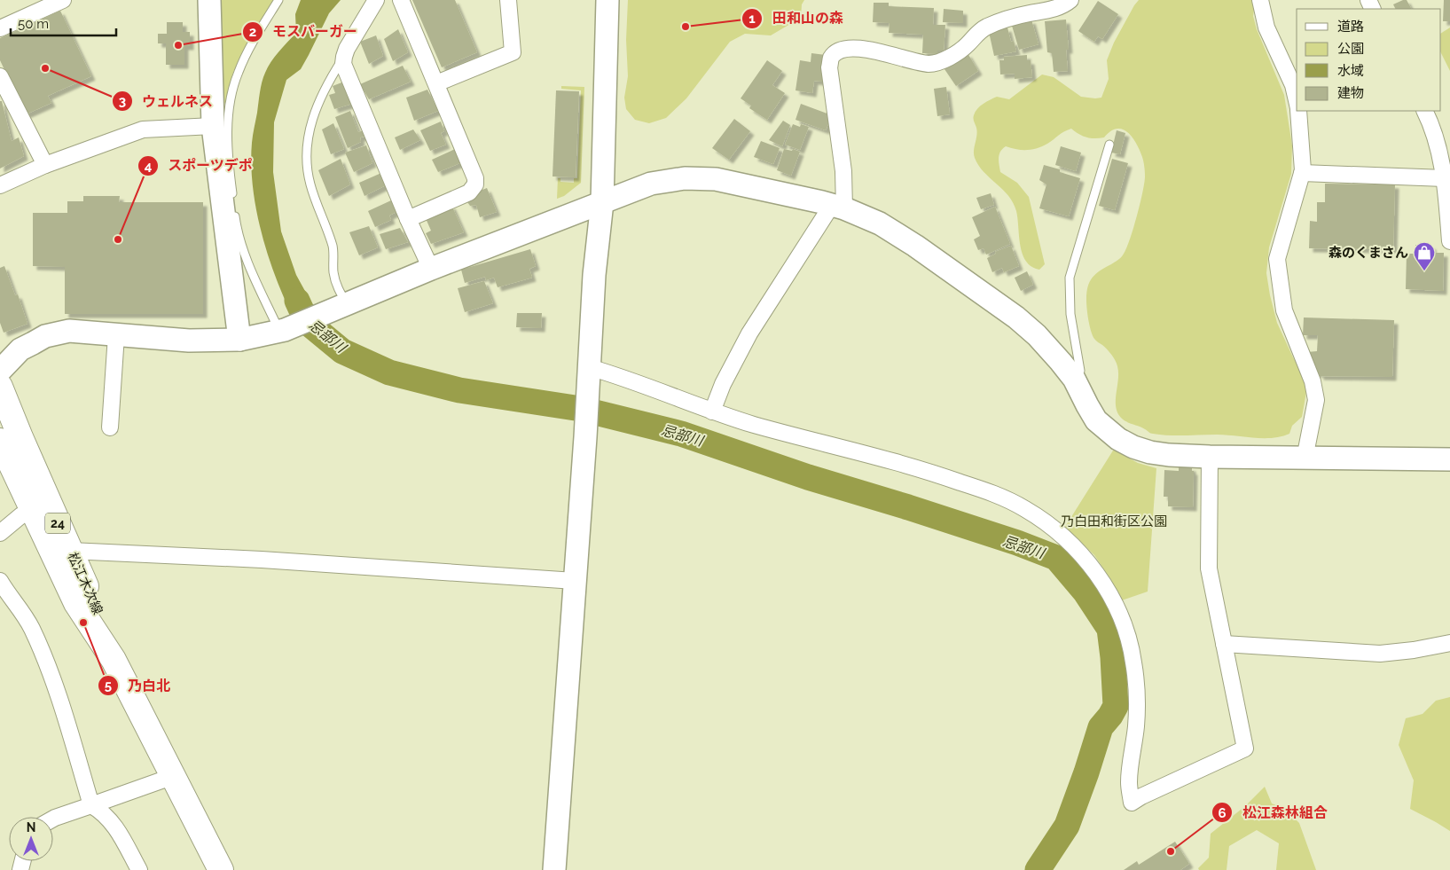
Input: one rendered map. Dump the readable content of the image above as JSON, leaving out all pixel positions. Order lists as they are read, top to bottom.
{
  "streets": {
    "main road": ["24", "松江木次線"]
  },
  "water": ["忌部川"],
  "parks": ["乃白田和街区公園"],
  "places": {
    "other": [
      "田和山の森",
      "モスバーガー",
      "ウェルネス",
      "スポーツデポ",
      "乃白北",
      "松江森林組合"
    ],
    "shop": ["森のくまさん"]
  },
  "legend": [
    "道路",
    "公園",
    "水域",
    "建物"
  ],
  "scale_bar": "50 m",
  "north": "top"
}
